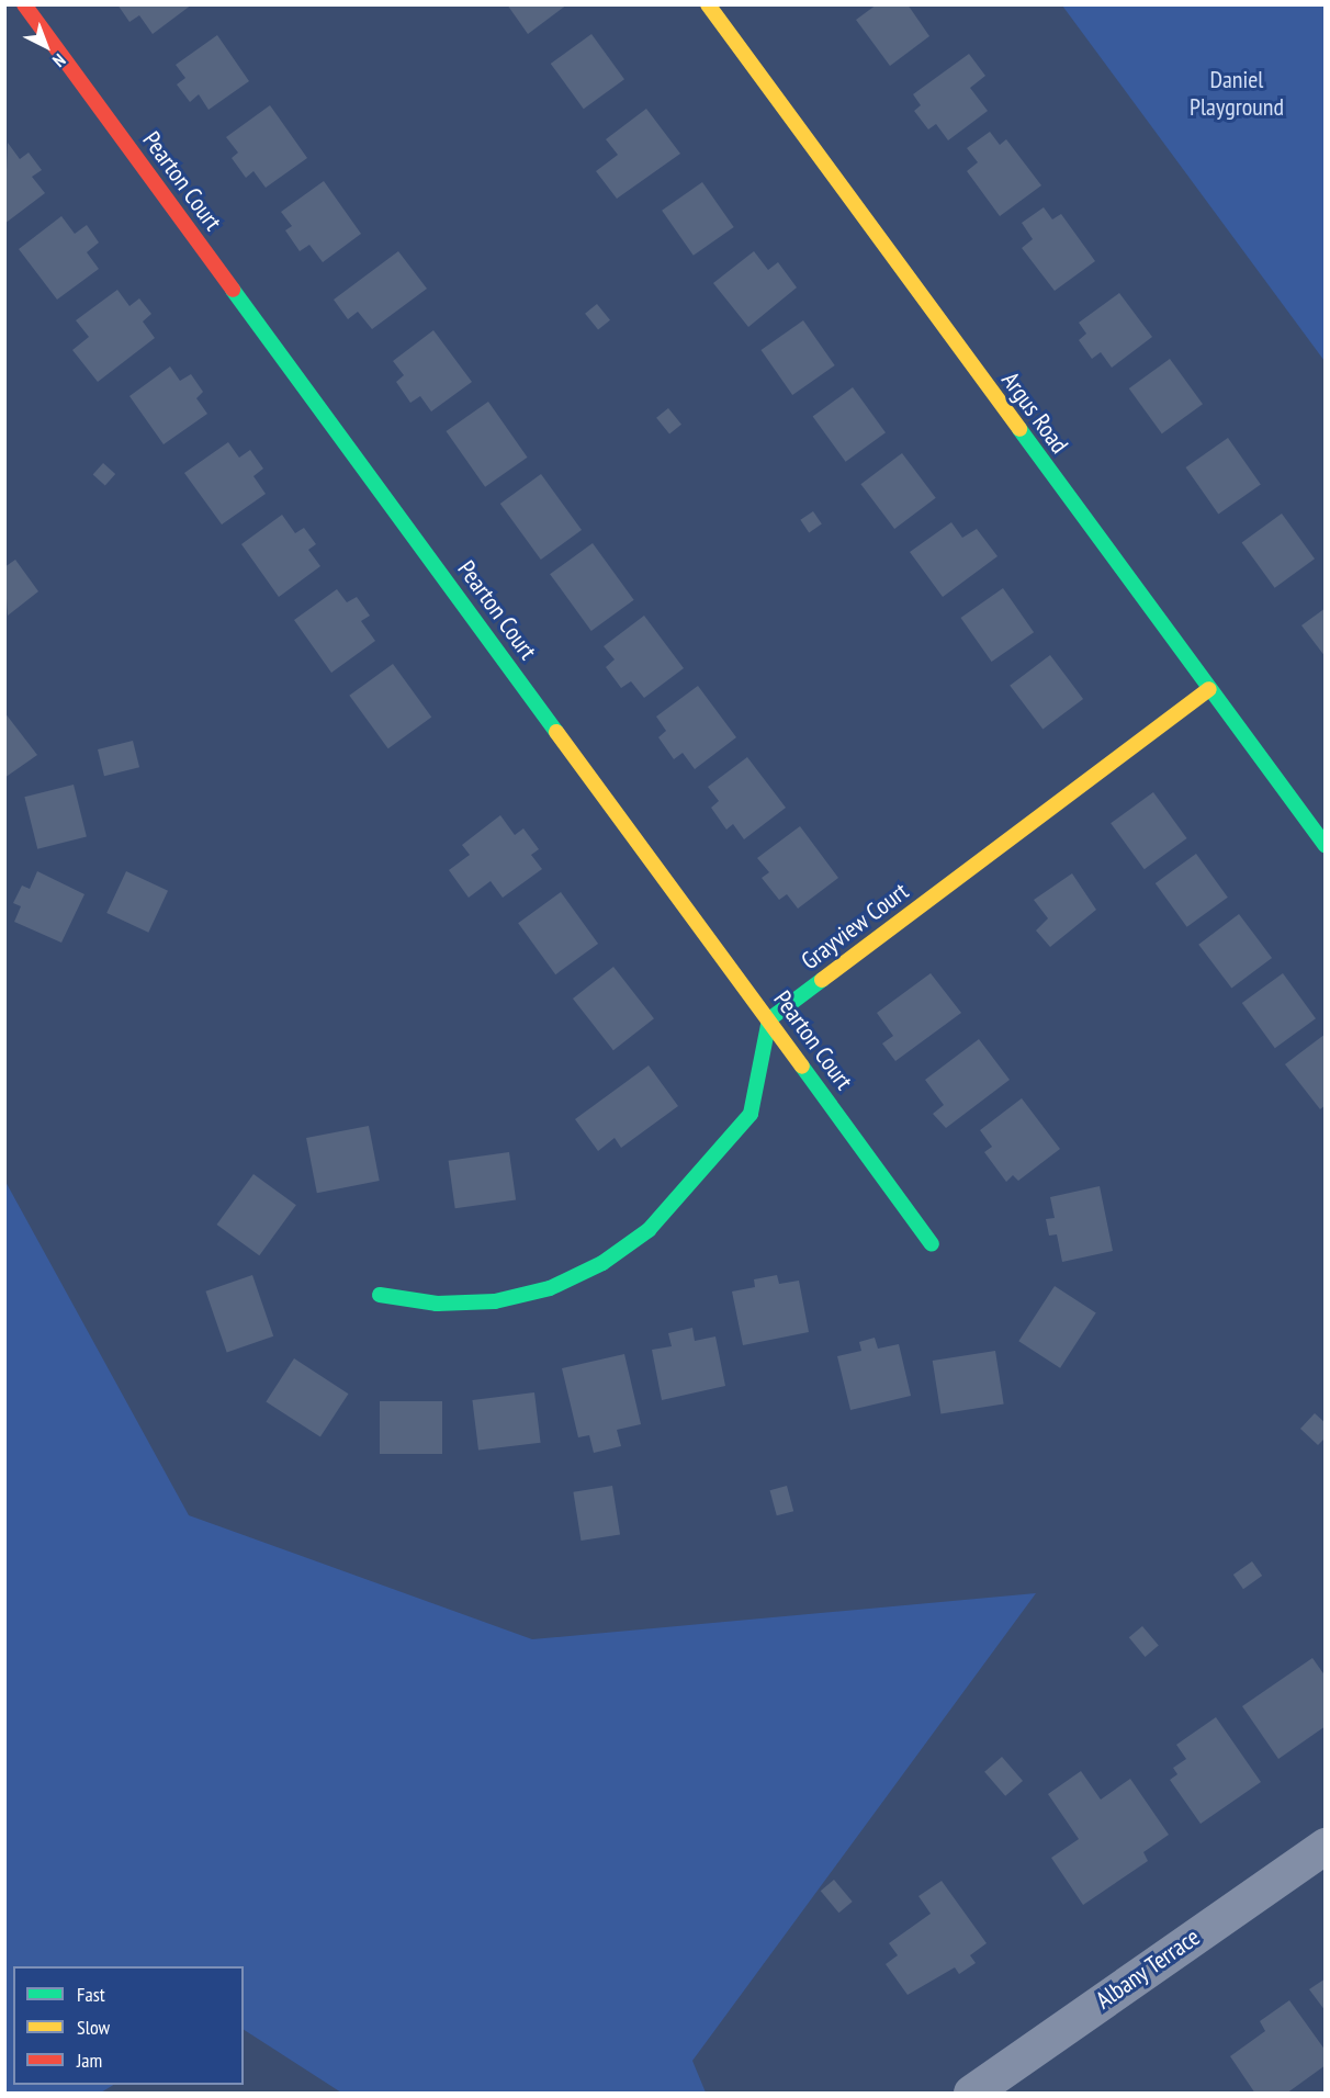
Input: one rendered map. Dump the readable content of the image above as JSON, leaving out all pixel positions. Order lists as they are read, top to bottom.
{
  "streets": {
    "street": [
      "Pearton Court",
      "Argus Road",
      "Grayview Court",
      "Albany Terrace"
    ]
  },
  "crossings": [
    ["Pearton Court", "Grayview Court"],
    ["Argus Road", "Grayview Court"]
  ],
  "parks": ["Daniel Playground"],
  "legend": ["Fast", "Slow", "Jam"],
  "north": "bottom right"
}
